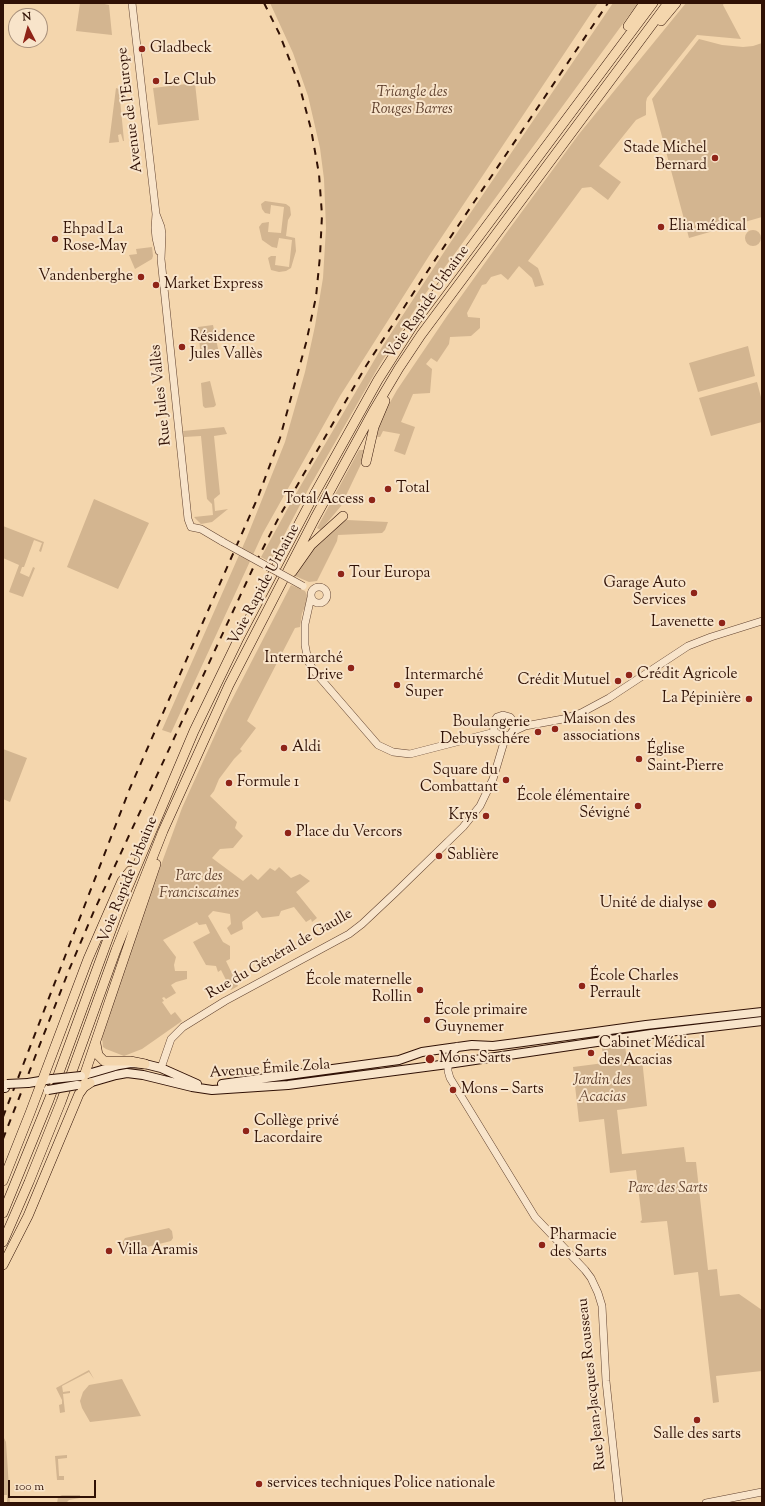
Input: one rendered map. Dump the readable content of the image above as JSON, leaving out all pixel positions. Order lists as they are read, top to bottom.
{
  "streets": {
    "highway": ["Voie Rapide Urbaine"],
    "main road": ["Avenue Émile Zola"],
    "street": [
      "Avenue de l'Europe",
      "Rue Jules Vallès",
      "Rue du Général de Gaulle",
      "Rue Jean-Jacques Rousseau"
    ]
  },
  "crossings": [
    ["Avenue de l'Europe", "Rue Jules Vallès"],
    ["Rue du Général de Gaulle", "Avenue Émile Zola"],
    ["Avenue Émile Zola", "Rue Jean-Jacques Rousseau"]
  ],
  "parks": [
    "Triangle des Rouges Barres",
    "Parc des Franciscaines",
    "Jardin des Acacias",
    "Parc des Sarts"
  ],
  "places": [
    "Gladbeck",
    "Le Club",
    "Stade Michel Bernard",
    "Elia médical",
    "Ehpad La Rose-May",
    "Vandenberghe",
    "Market Express",
    "Résidence Jules Vallès",
    "Total",
    "Total Access",
    "Tour Europa",
    "Garage Auto Services",
    "Lavenette",
    "Intermarché Drive",
    "Crédit Agricole",
    "Crédit Mutuel",
    "Intermarché Super",
    "La Pépinière",
    "Maison des associations",
    "Boulangerie Debuysschére",
    "Aldi",
    "Église Saint-Pierre",
    "Square du Combattant",
    "Formule 1",
    "École élémentaire Sévigné",
    "Krys",
    "Place du Vercors",
    "Sablière",
    "Unité de dialyse",
    "École Charles Perrault",
    "École maternelle Rollin",
    "École primaire Guynemer",
    "Cabinet Médical des Acacias",
    "Mons Sarts",
    "Mons – Sarts",
    "Collège privé Lacordaire",
    "Pharmacie des Sarts",
    "Villa Aramis",
    "Salle des sarts",
    "services techniques Police nationale"
  ],
  "scale_bar": "100 m",
  "north": "top"
}
